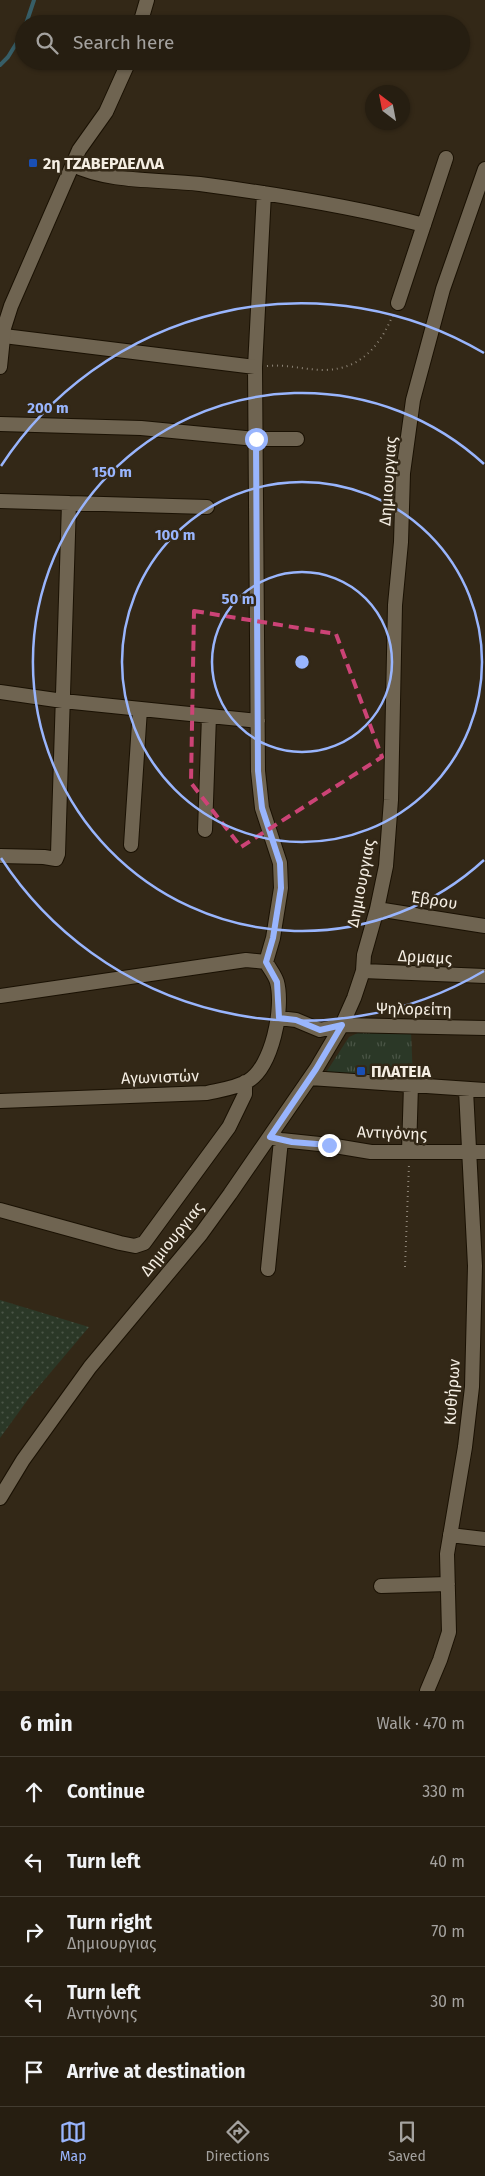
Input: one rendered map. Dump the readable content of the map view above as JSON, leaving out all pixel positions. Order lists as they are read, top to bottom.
{
  "streets": {
    "street": [
      "Δημιουργιας",
      "Έβρου",
      "Δρμαμς",
      "Ψηλορείτη",
      "Αγωνιστών",
      "Αντιγόνης",
      "Κυθήρων"
    ]
  },
  "crossings": [
    ["Δημιουργιας", "Έβρου"],
    ["Δημιουργιας", "Δρμαμς"],
    ["Δημιουργιας", "Ψηλορείτη"],
    ["Δημιουργιας", "Αντιγόνης"],
    ["Αντιγόνης", "Κυθήρων"]
  ],
  "places": {
    "transit": ["2η ΤΖΑΒΕΡΔΕΛΛΑ", "ΠΛΑΤΕΙΑ"]
  },
  "north": "top left",
  "page": {
    "search": "Search here",
    "heading": ["6 min", "Walk · 470 m"],
    "list": [
      ["Continue", "330 m"],
      ["Turn left", "40 m"],
      ["Turn right", "Δημιουργιας", "70 m"],
      ["Turn left", "Αντιγόνης", "30 m"],
      "Arrive at destination"
    ],
    "nav": ["Map", "Directions", "Saved"]
  },
  "rings": [
    "200 m",
    "150 m",
    "100 m",
    "50 m"
  ]
}
